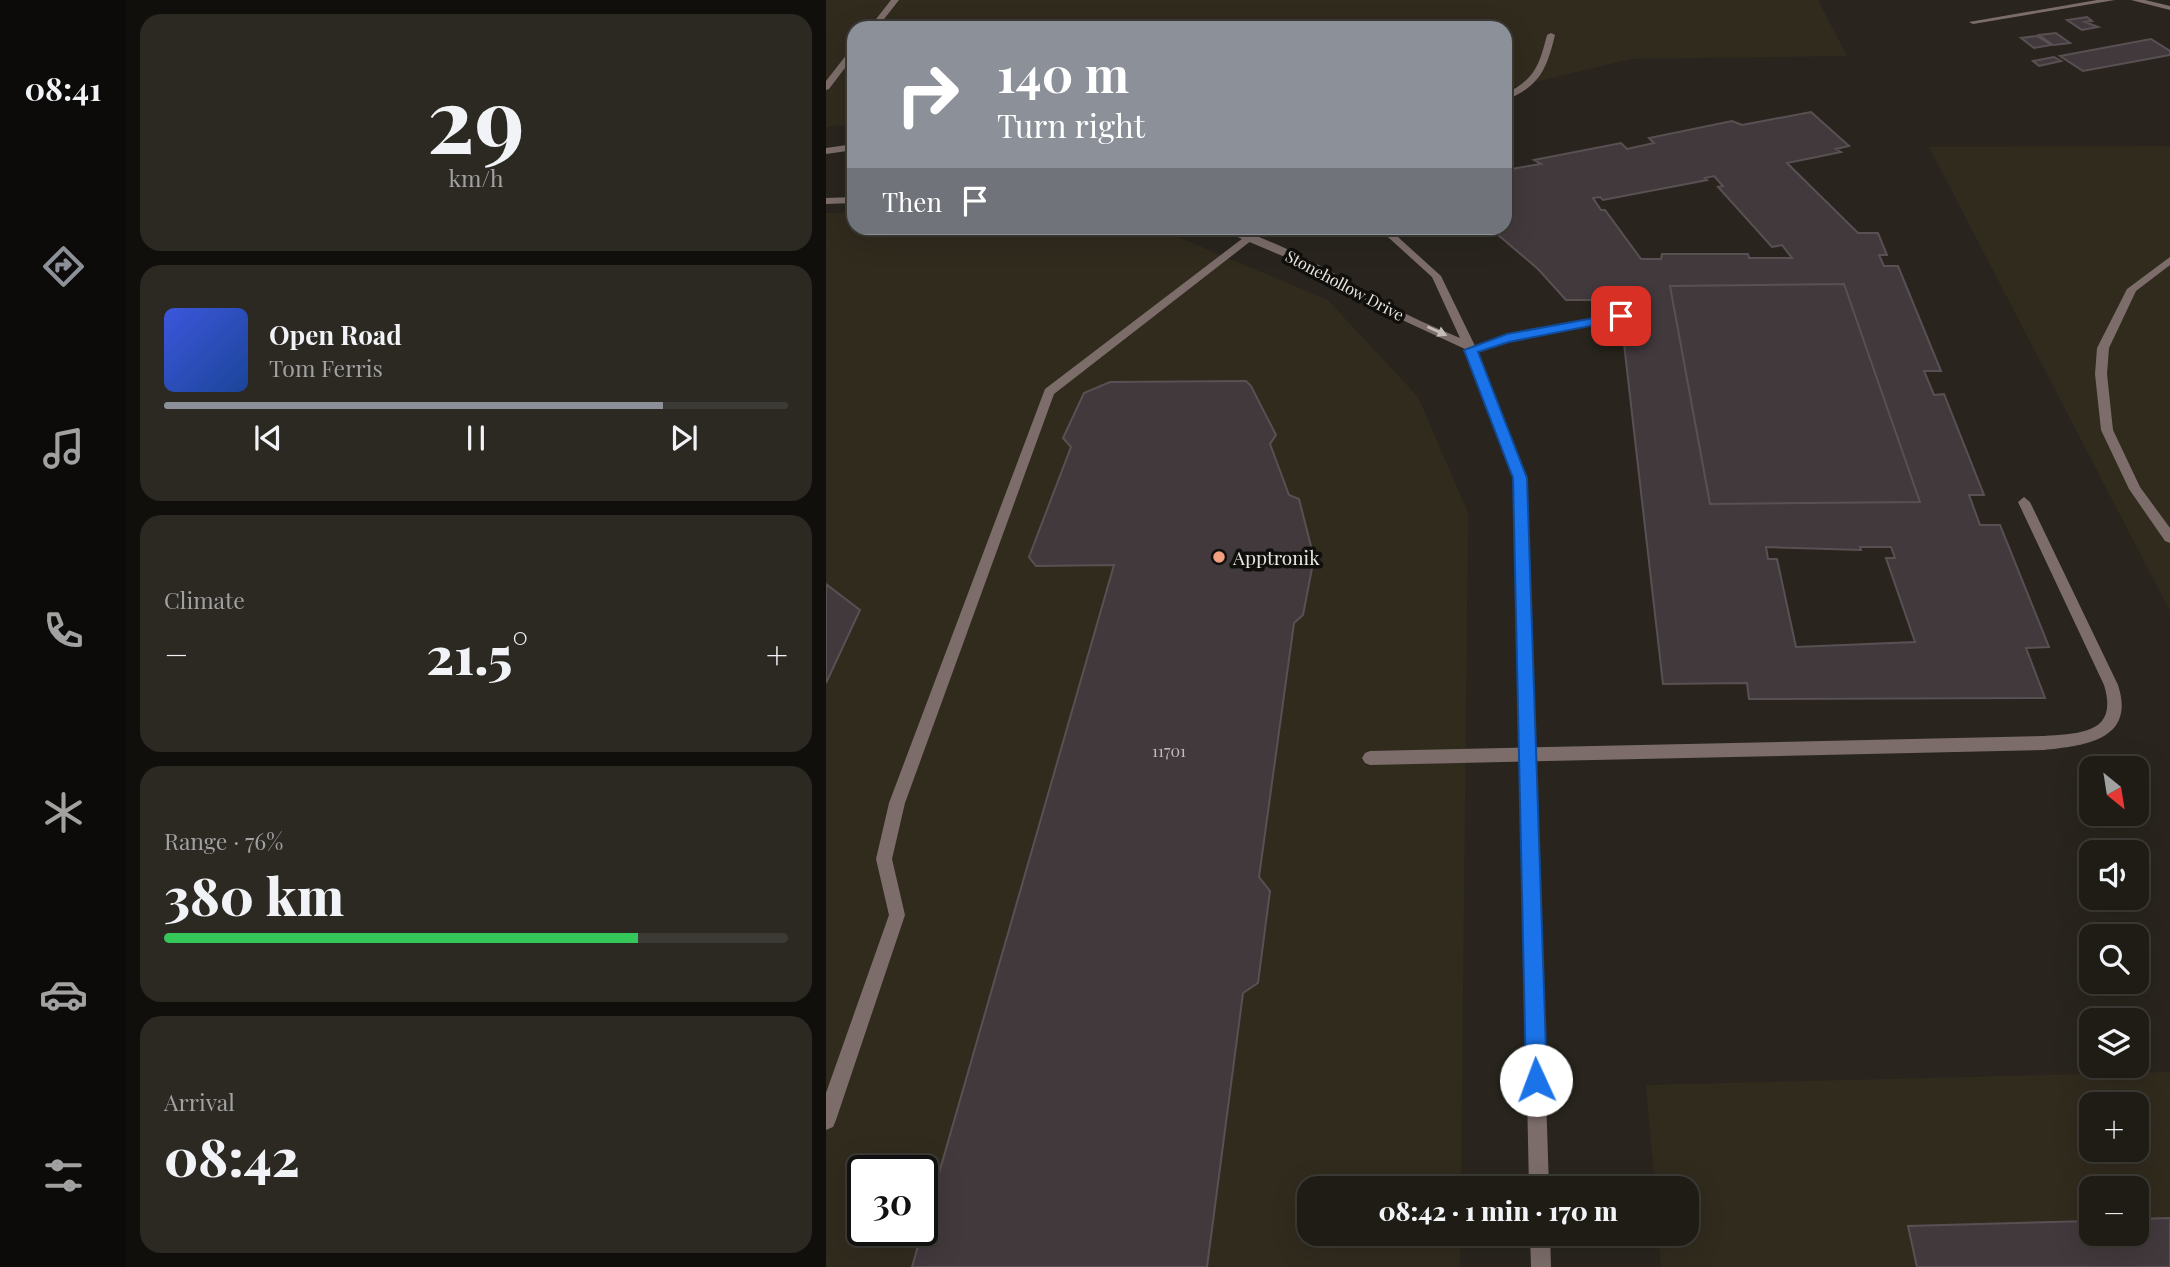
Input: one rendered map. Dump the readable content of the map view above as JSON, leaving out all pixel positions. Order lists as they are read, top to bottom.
{
  "streets": {
    "street": ["Stonehollow Drive"]
  },
  "one_way": ["Stonehollow Drive"],
  "places": ["Apptronik"],
  "house_numbers": ["11701"],
  "north": "bottom right",
  "page": {
    "tabs": "08:41",
    "tile": [
      ["29", "km/h"],
      "Climate",
      ["Range · 76%", "380 km"],
      ["Arrival", "08:42"]
    ],
    "turn": ["140 m", "Turn right"],
    "then": "Then",
    "song": ["Open Road", "Tom Ferris"],
    "heat": ["−", "21.5°", "+"],
    "map_buttons": ["+", "−"],
    "limit": "30",
    "trip": "08:42 · 1 min · 170 m"
  }
}
